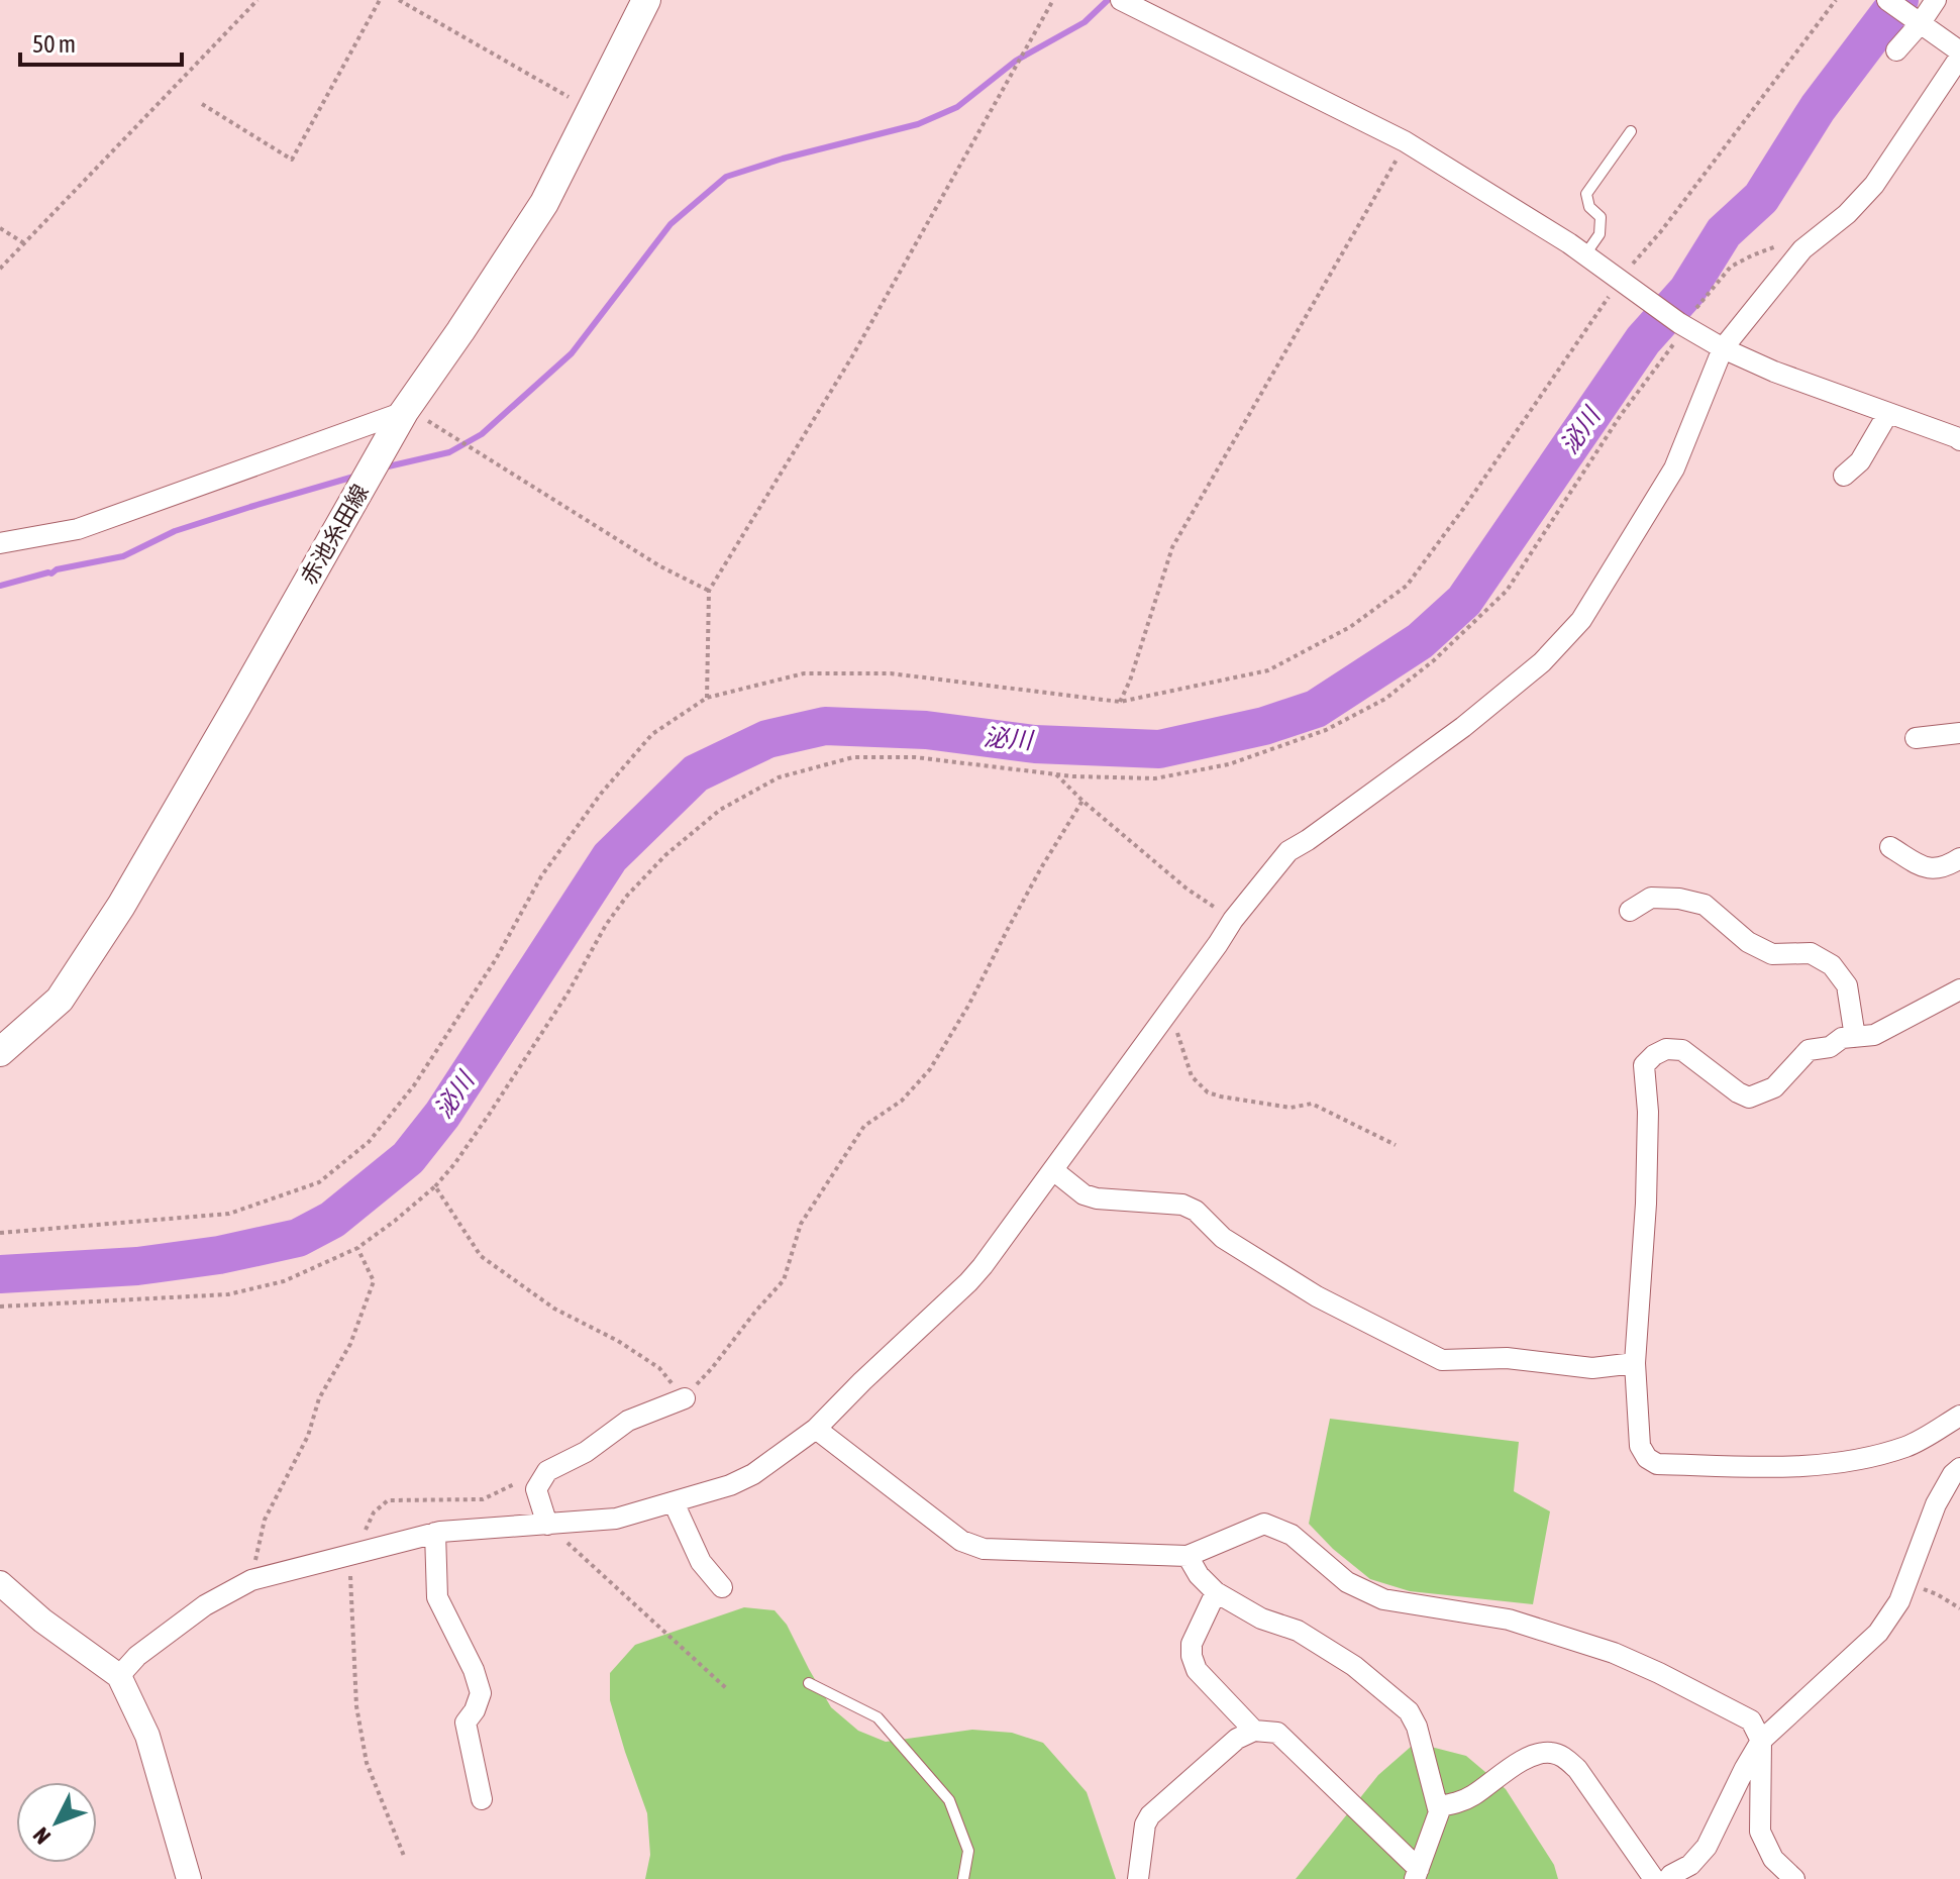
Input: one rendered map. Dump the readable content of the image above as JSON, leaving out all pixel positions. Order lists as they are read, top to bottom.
{
  "streets": {
    "main road": ["赤池糸田線"]
  },
  "water": ["泌川"],
  "scale_bar": "50 m",
  "north": "bottom left"
}
